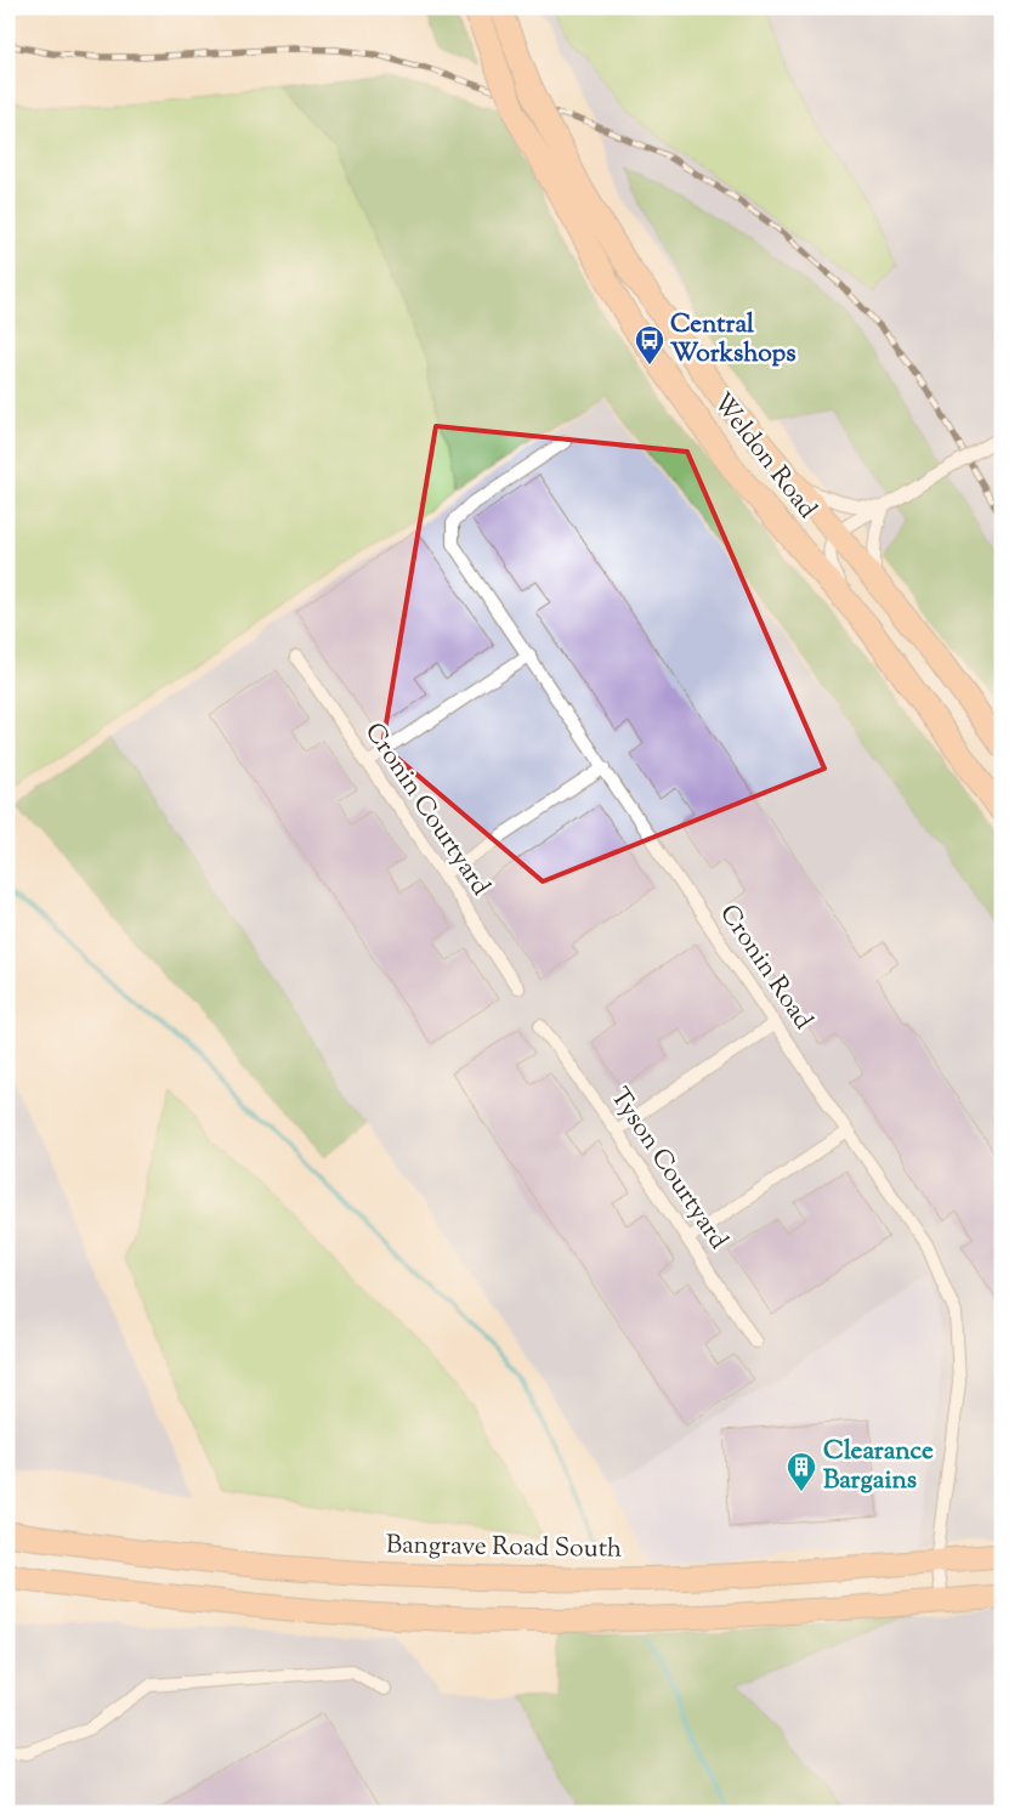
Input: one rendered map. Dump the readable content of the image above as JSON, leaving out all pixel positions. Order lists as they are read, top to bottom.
{
  "streets": {
    "highway": ["Weldon Road", "Bangrave Road South"],
    "street": ["Cronin Courtyard", "Cronin Road", "Tyson Courtyard"]
  },
  "crossings": [
    ["Cronin Road", "Bangrave Road South"]
  ],
  "places": {
    "bus stop": ["Central Workshops"],
    "building": ["Clearance Bargains"]
  }
}
